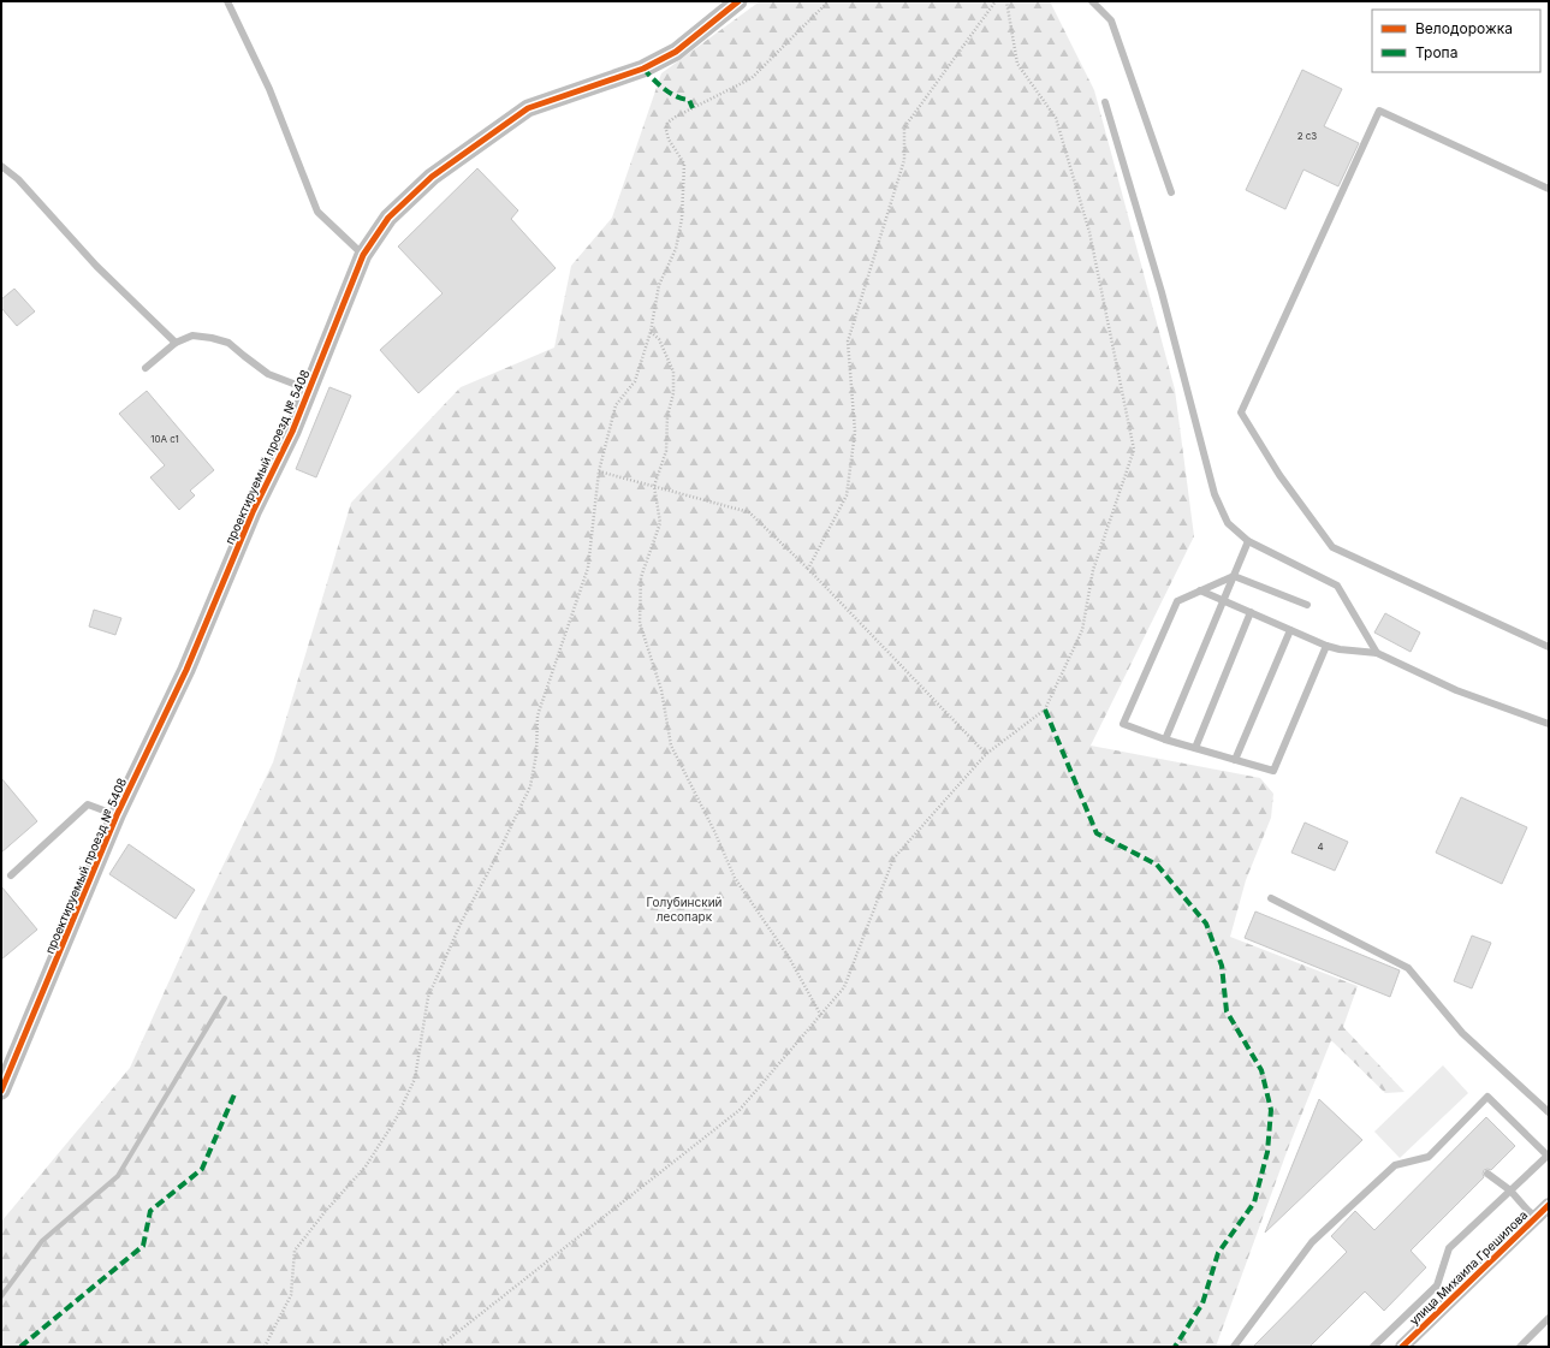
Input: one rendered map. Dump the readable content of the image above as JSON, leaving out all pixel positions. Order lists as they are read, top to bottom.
{
  "streets": {
    "street": ["проектируемый проезд № 5408", "улица Михаила Грешилова"]
  },
  "parks": ["Голубинский лесопарк"],
  "house_numbers": ["2 с3", "10А с1", "4"],
  "legend": ["Велодорожка", "Тропа"]
}
